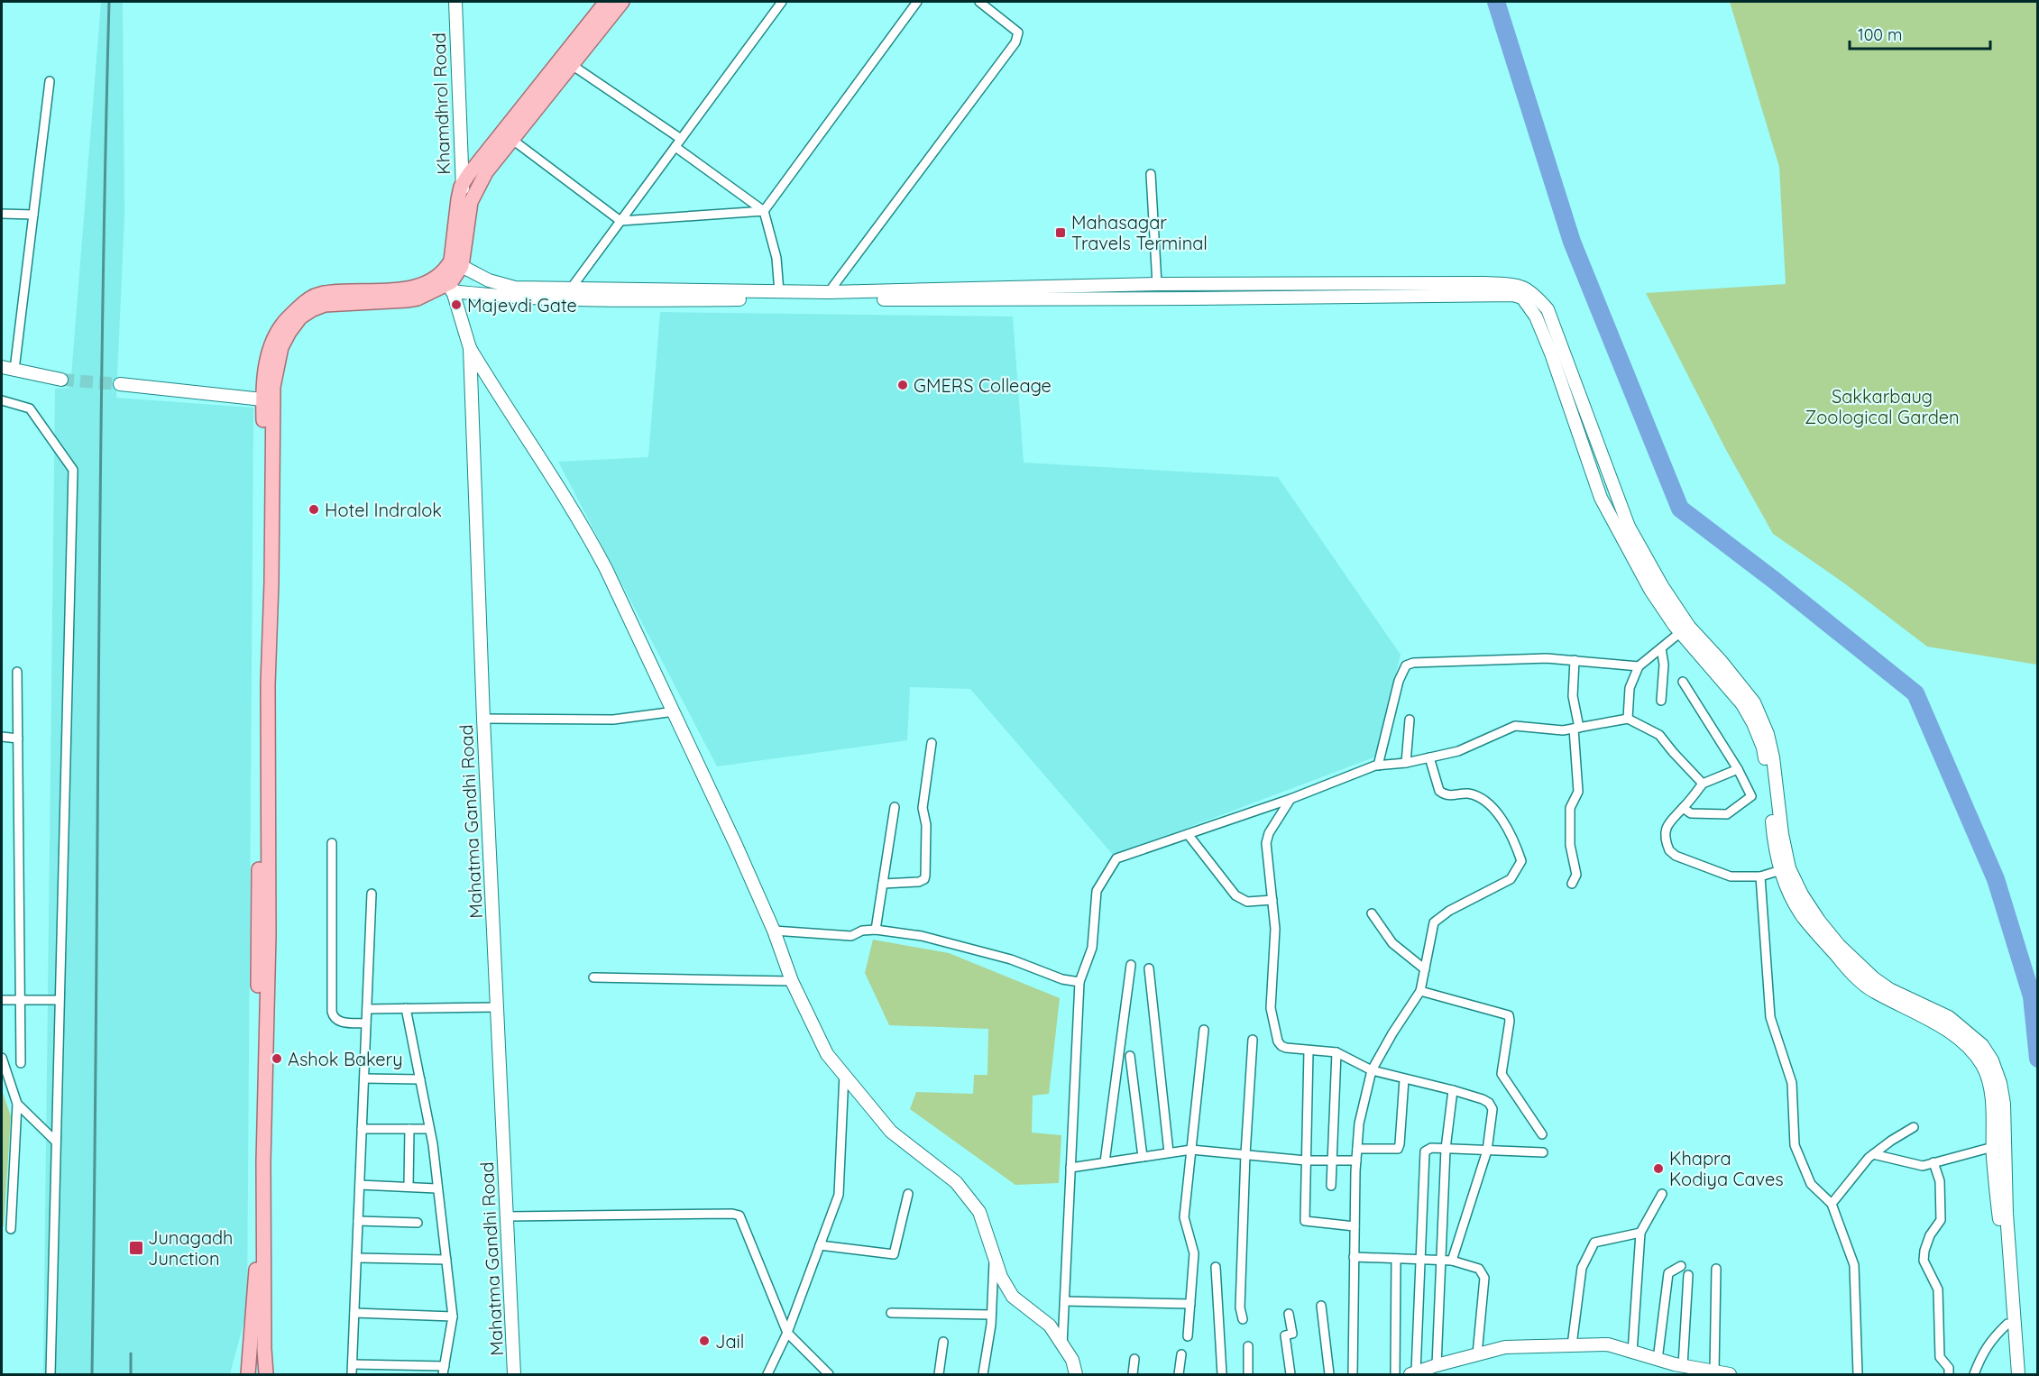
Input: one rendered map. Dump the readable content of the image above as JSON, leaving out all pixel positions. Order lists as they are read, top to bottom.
{
  "streets": {
    "main road": ["Khamdhrol Road", "Mahatma Gandhi Road"]
  },
  "parks": ["Sakkarbaug Zoological Garden"],
  "places": {
    "transit": ["Mahasagar Travels Terminal", "Junagadh Junction"],
    "other": [
      "Majevdi Gate",
      "GMERS Colleage",
      "Hotel Indralok",
      "Ashok Bakery",
      "Khapra Kodiya Caves",
      "Jail"
    ]
  },
  "scale_bar": "100 m"
}
